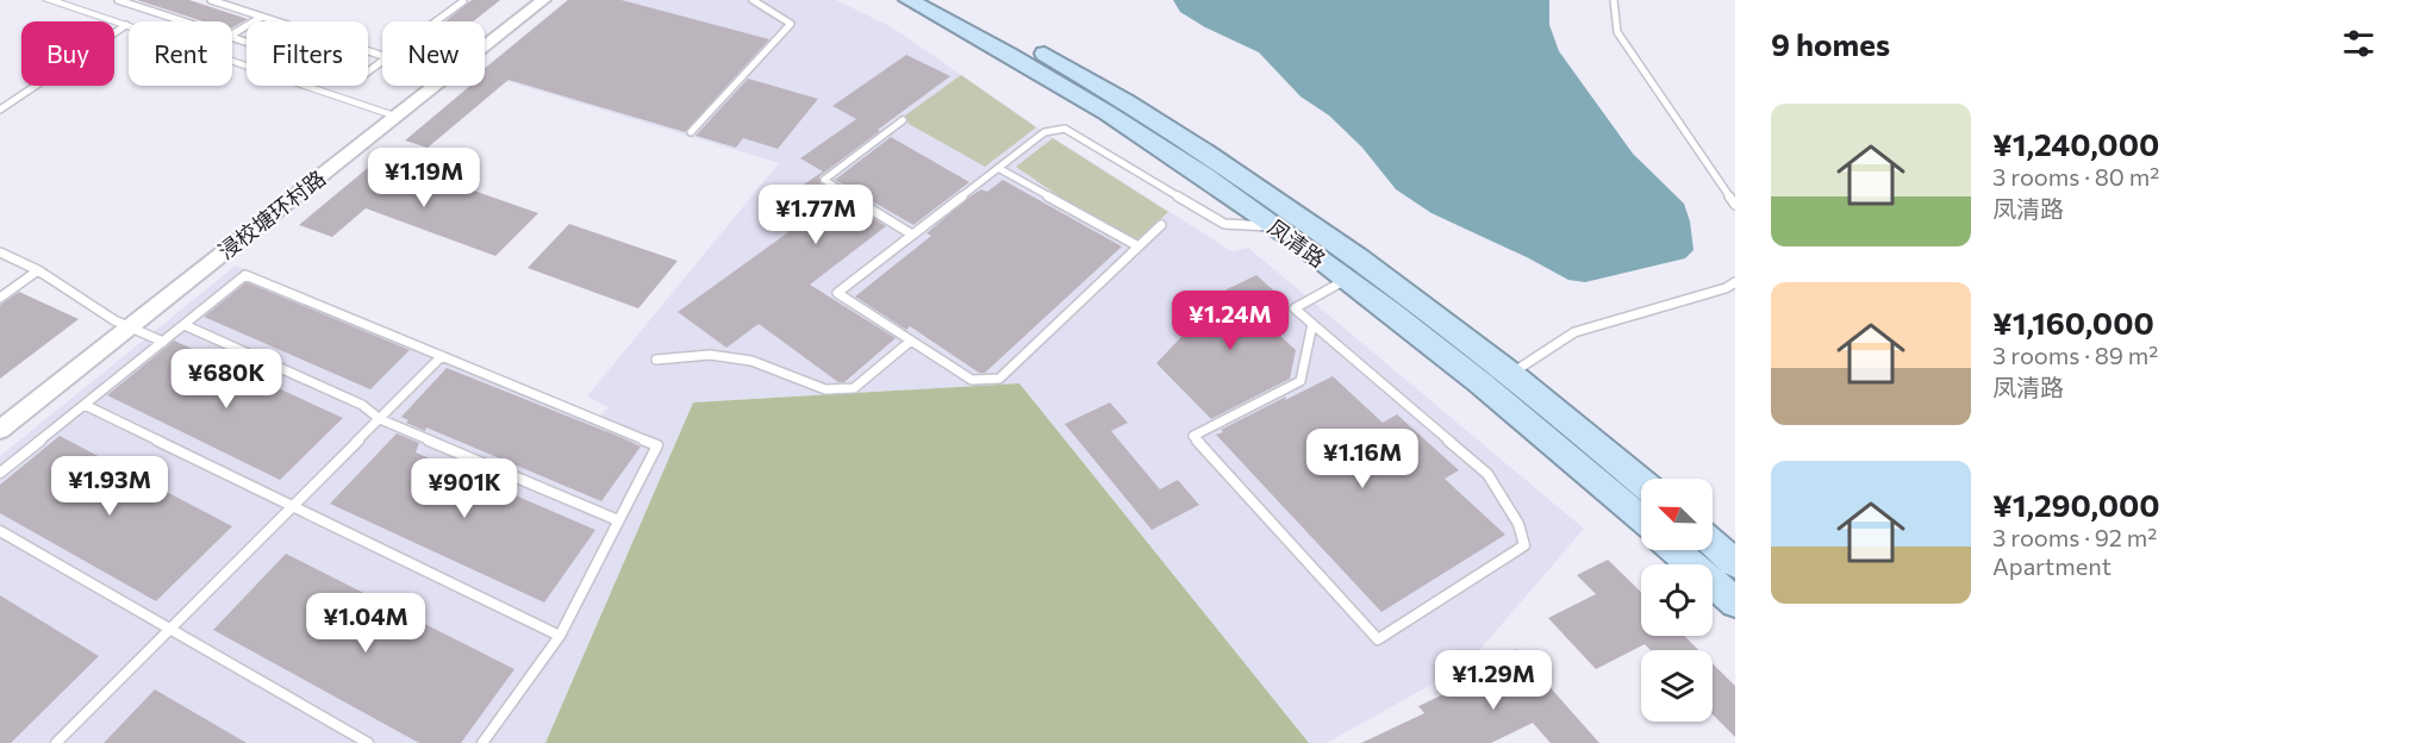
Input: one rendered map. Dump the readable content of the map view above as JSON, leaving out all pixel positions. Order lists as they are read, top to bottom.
{
  "streets": {
    "highway": ["凤清路"],
    "street": ["浸校塘环村路"]
  },
  "north": "top left",
  "page": {
    "heading": "9 homes",
    "chip": [
      "Buy",
      "Rent",
      "Filters",
      "New"
    ],
    "list": [
      {
        "name": "¥1,240,000",
        "note": "3 rooms · 80 m² · 凤清路"
      },
      {
        "name": "¥1,160,000",
        "note": "3 rooms · 89 m² · 凤清路"
      },
      {
        "name": "¥1,290,000",
        "note": "3 rooms · 92 m² · Apartment"
      }
    ],
    "price": [
      "¥1.19M",
      "¥1.77M",
      "¥1.24M",
      "¥680K",
      "¥1.16M",
      "¥1.93M",
      "¥901K",
      "¥1.04M",
      "¥1.29M"
    ]
  }
}
